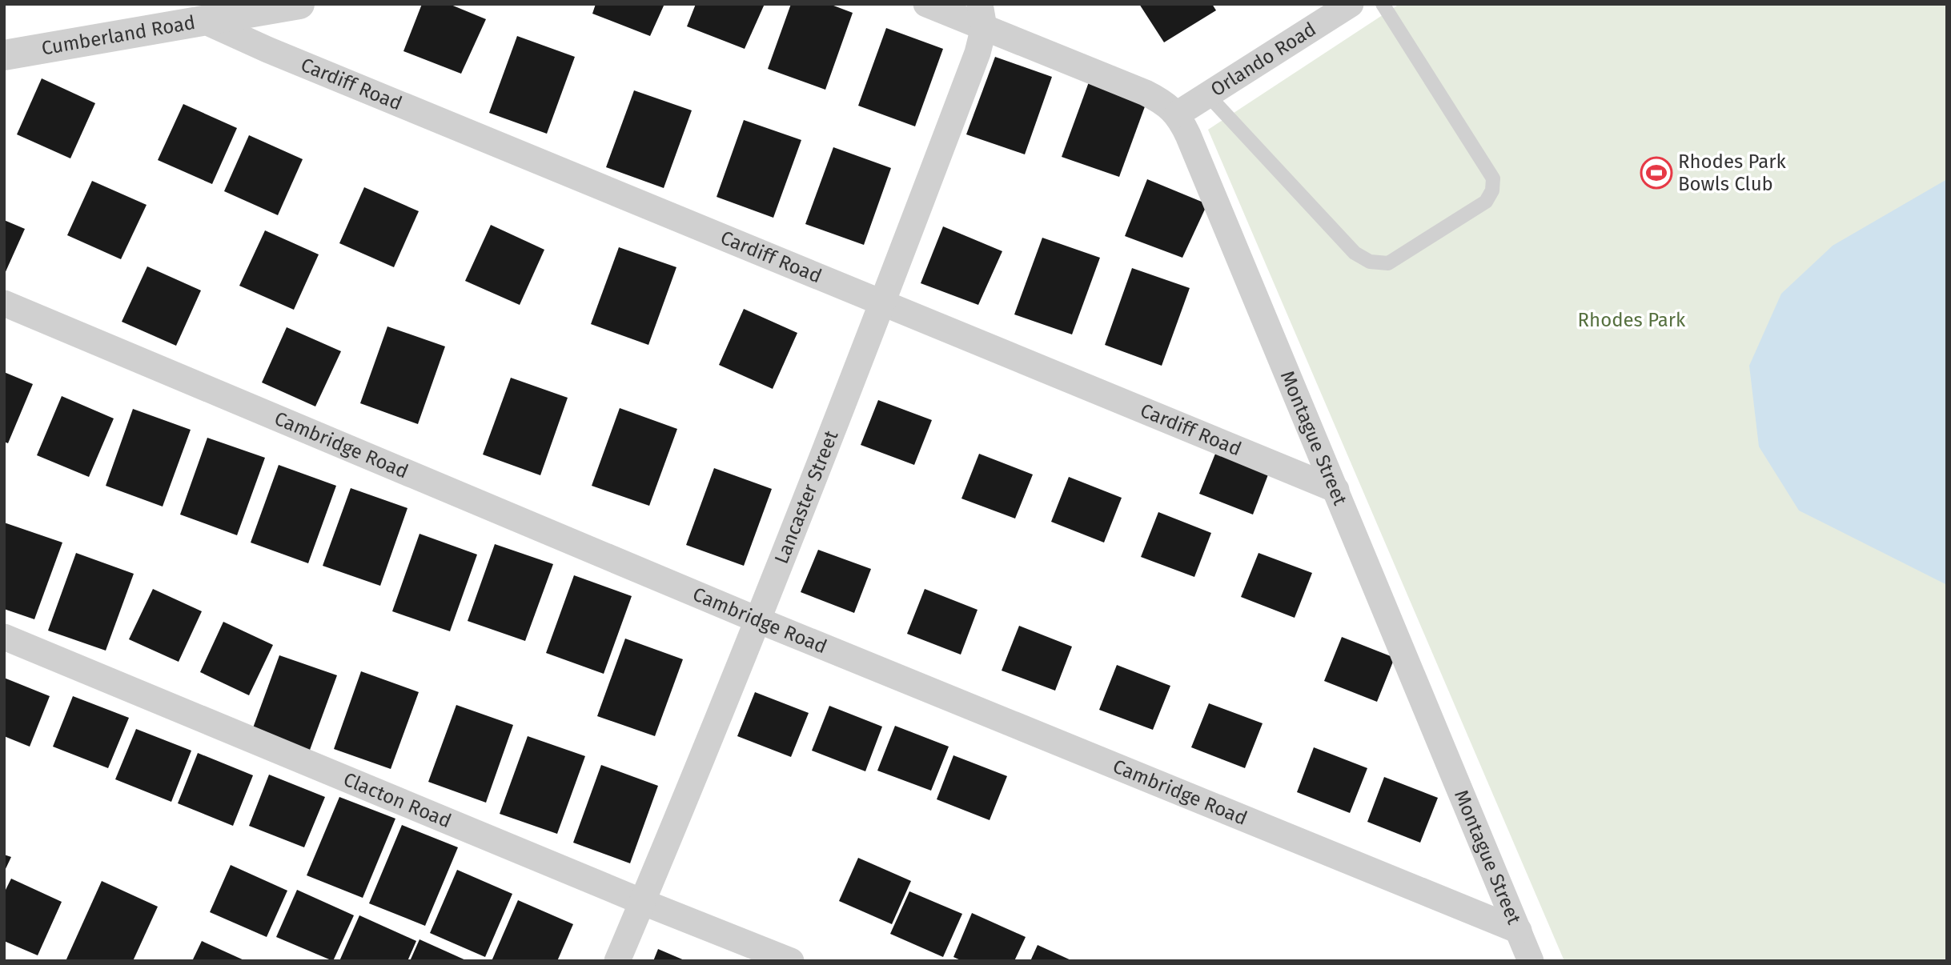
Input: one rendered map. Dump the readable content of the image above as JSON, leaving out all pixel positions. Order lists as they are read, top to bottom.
{
  "streets": {
    "street": [
      "Cumberland Road",
      "Orlando Road",
      "Cardiff Road",
      "Montague Street",
      "Cambridge Road",
      "Lancaster Street",
      "Clacton Road"
    ]
  },
  "crossings": [
    ["Cumberland Road", "Cardiff Road"],
    ["Orlando Road", "Montague Street"],
    ["Cardiff Road", "Montague Street"],
    ["Cardiff Road", "Lancaster Street"],
    ["Montague Street", "Cambridge Road"],
    ["Montague Street", "Lancaster Street"],
    ["Cambridge Road", "Lancaster Street"],
    ["Lancaster Street", "Clacton Road"]
  ],
  "parks": ["Rhodes Park"],
  "places": {
    "sports": ["Rhodes Park Bowls Club"]
  }
}
